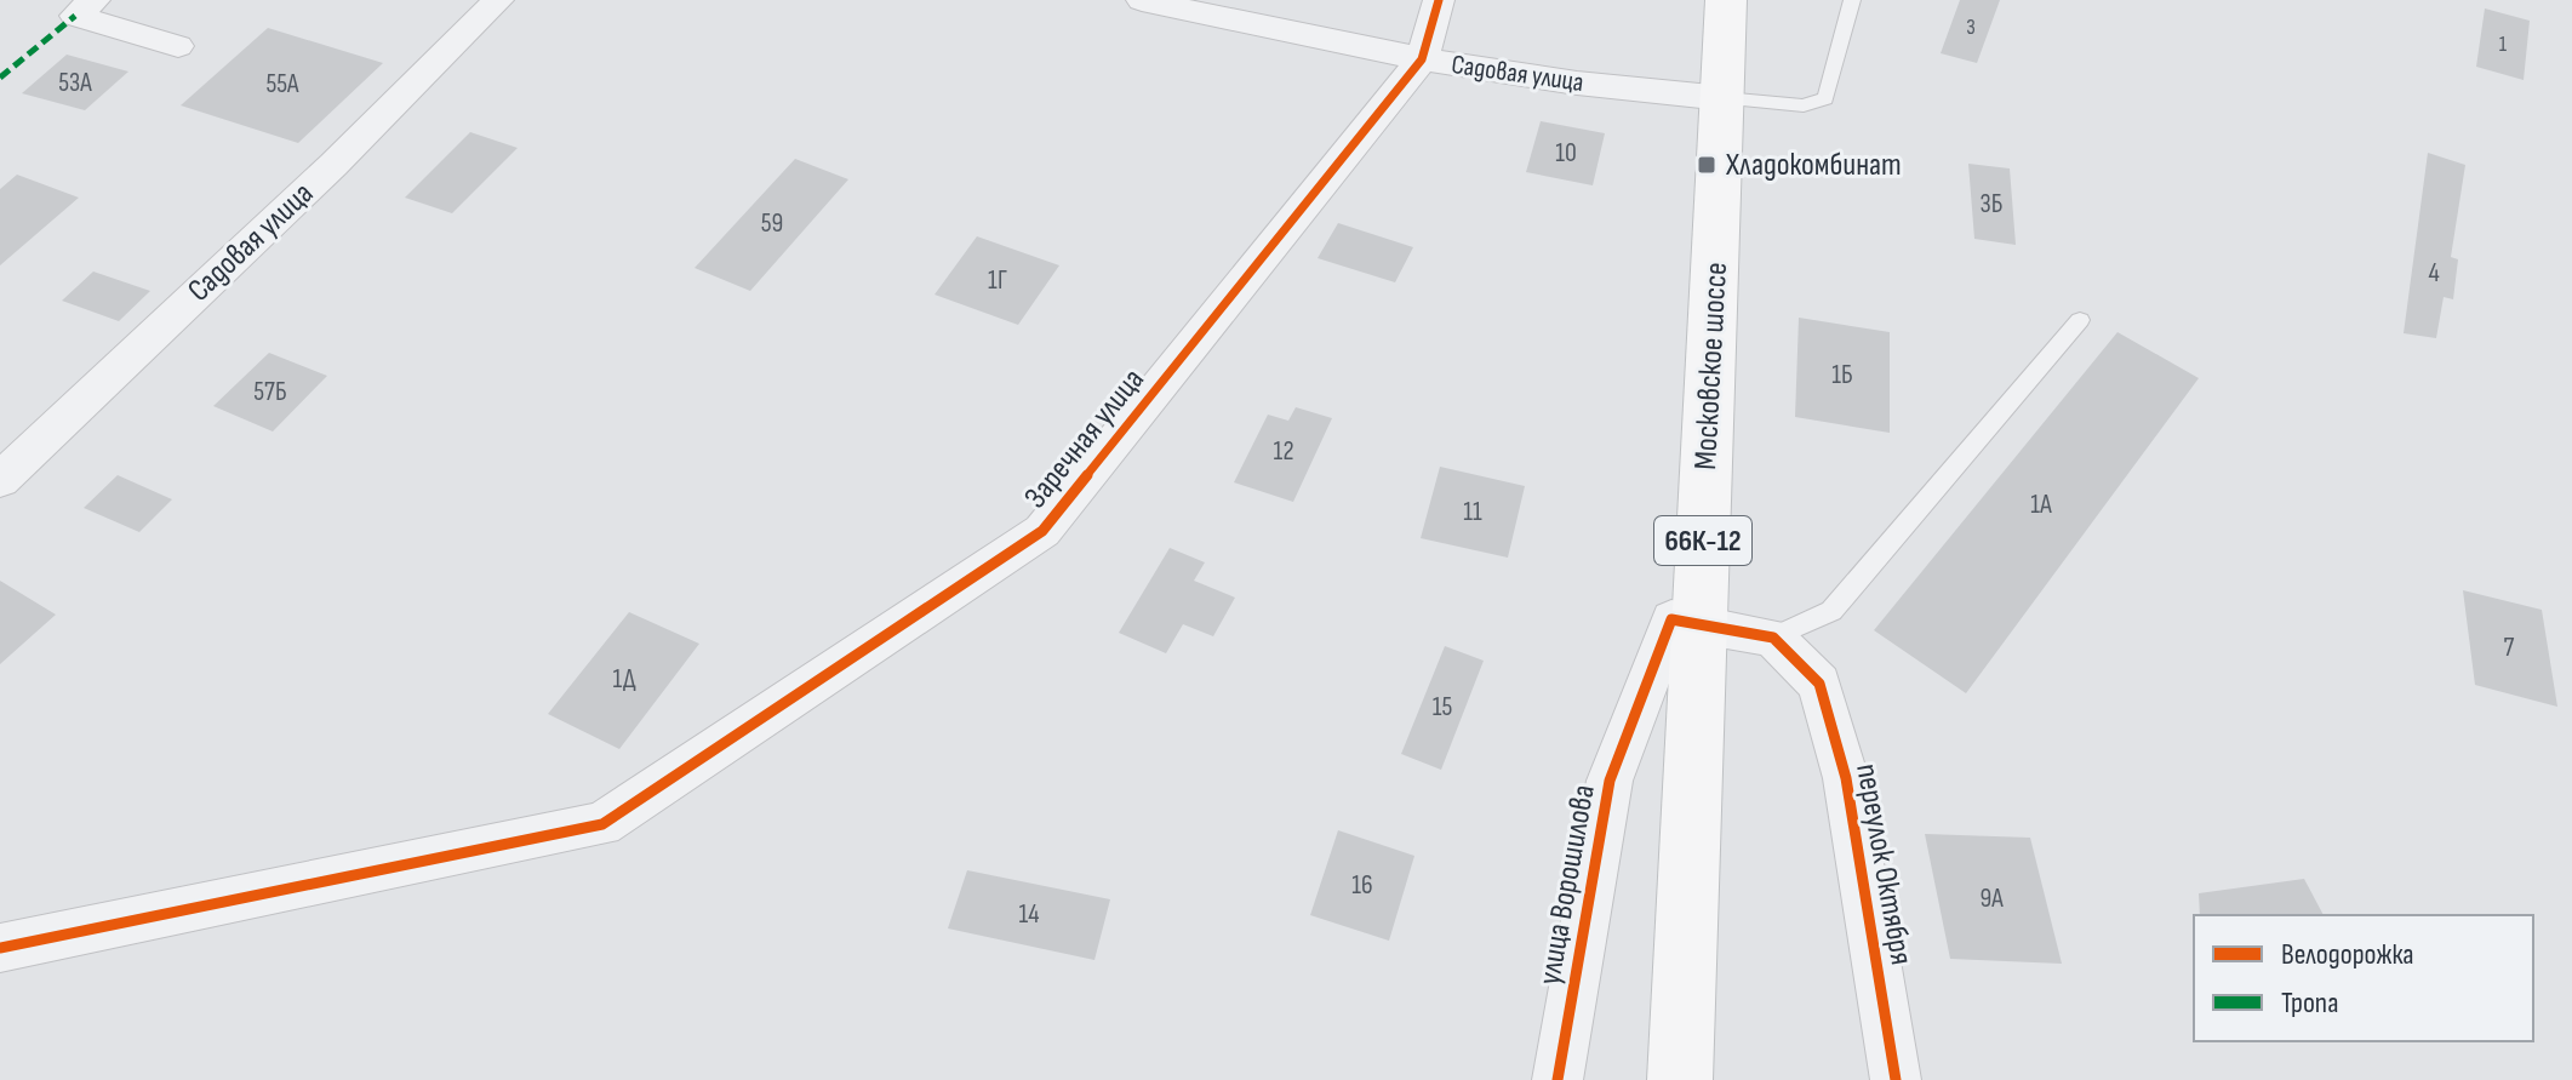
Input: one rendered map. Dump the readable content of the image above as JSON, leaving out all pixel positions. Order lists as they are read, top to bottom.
{
  "streets": {
    "main road": ["Московское шоссе", "66К-12"],
    "street": [
      "Садовая улица",
      "Заречная улица",
      "переулок Октября",
      "улица Ворошилова"
    ]
  },
  "crossings": [
    ["Садовая улица", "Московское шоссе"],
    ["Садовая улица", "Заречная улица"],
    ["Московское шоссе", "улица Ворошилова"]
  ],
  "places": {
    "transit": ["Хладокомбинат"]
  },
  "house_numbers": [
    "3",
    "1",
    "53А",
    "55А",
    "10",
    "3Б",
    "59",
    "4",
    "1Г",
    "1Б",
    "57Б",
    "12",
    "1А",
    "11",
    "7",
    "1Д",
    "15",
    "16",
    "9А",
    "14"
  ],
  "legend": ["Велодорожка", "Тропа"]
}
